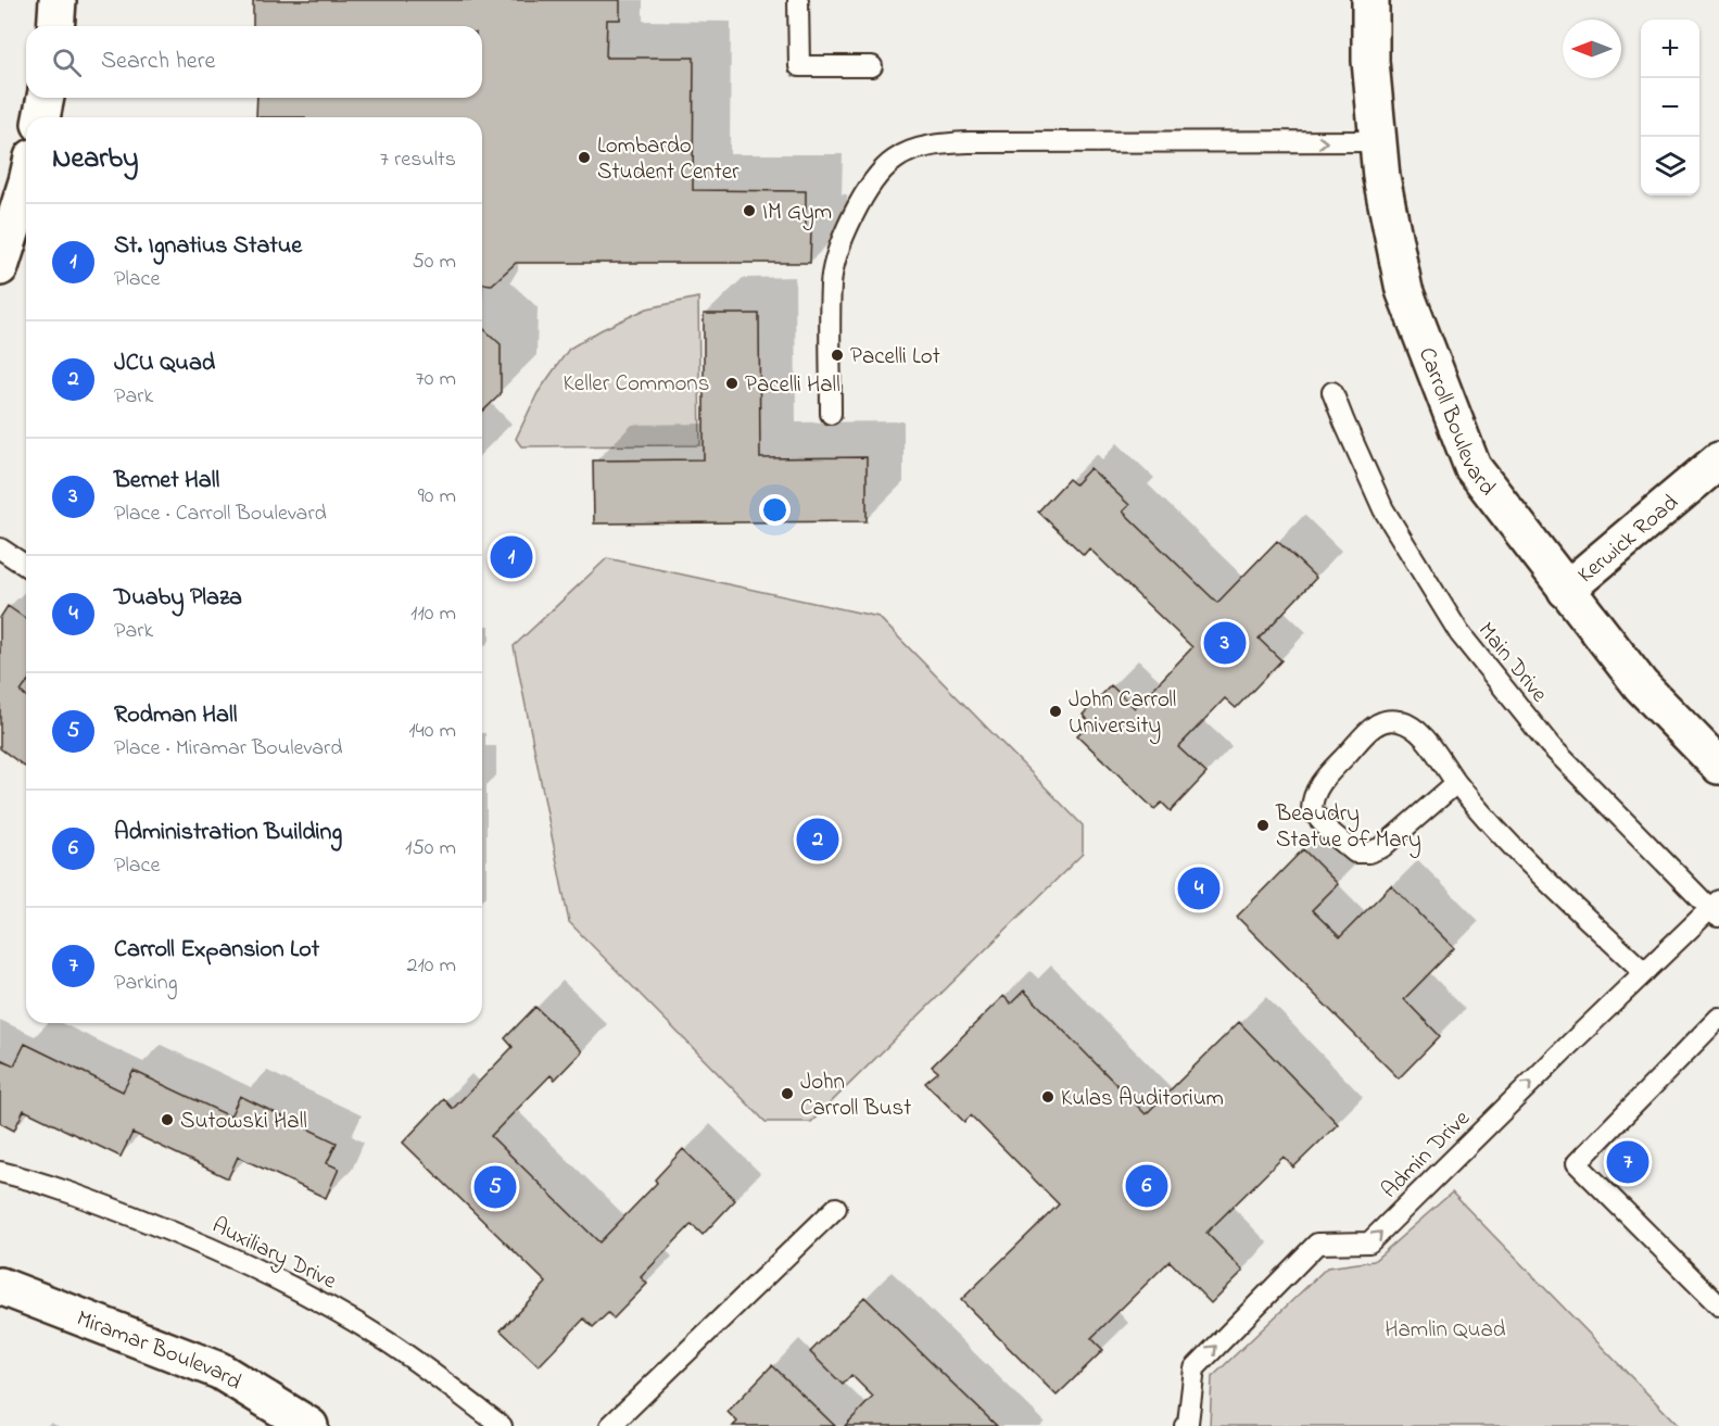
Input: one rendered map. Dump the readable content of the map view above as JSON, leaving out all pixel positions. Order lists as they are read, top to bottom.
{
  "streets": {
    "street": ["Carroll Boulevard", "Kerwick Road", "Miramar Boulevard"],
    "lane": ["Main Drive", "Admin Drive", "Auxiliary Drive"]
  },
  "crossings": [
    ["Carroll Boulevard", "Kerwick Road"],
    ["Main Drive", "Admin Drive"]
  ],
  "one_way": ["Admin Drive"],
  "parks": ["Keller Commons", "Hamlin Quad"],
  "places": [
    "Lombardo Student Center",
    "IM Gym",
    "Pacelli Lot",
    "Pacelli Hall",
    "John Carroll University",
    "Beaudry Statue of Mary",
    "John Carroll Bust",
    "Kulas Auditorium",
    "Sutowski Hall"
  ],
  "north": "left",
  "page": {
    "map_buttons": ["+", "−"],
    "search": "Search here",
    "heading": ["Nearby", "7 results"],
    "list": [
      {
        "mark": "1",
        "name": "St. Ignatius Statue",
        "note": "Place",
        "value": "50 m"
      },
      {
        "mark": "2",
        "name": "JCU Quad",
        "note": "Park",
        "value": "70 m"
      },
      {
        "mark": "3",
        "name": "Bernet Hall",
        "note": "Place · Carroll Boulevard",
        "value": "90 m"
      },
      {
        "mark": "4",
        "name": "Duaby Plaza",
        "note": "Park",
        "value": "110 m"
      },
      {
        "mark": "5",
        "name": "Rodman Hall",
        "note": "Place · Miramar Boulevard",
        "value": "140 m"
      },
      {
        "mark": "6",
        "name": "Administration Building",
        "note": "Place",
        "value": "150 m"
      },
      {
        "mark": "7",
        "name": "Carroll Expansion Lot",
        "note": "Parking",
        "value": "210 m"
      }
    ],
    "pins": [
      "1",
      "3",
      "2",
      "4",
      "7",
      "6",
      "5"
    ]
  }
}
